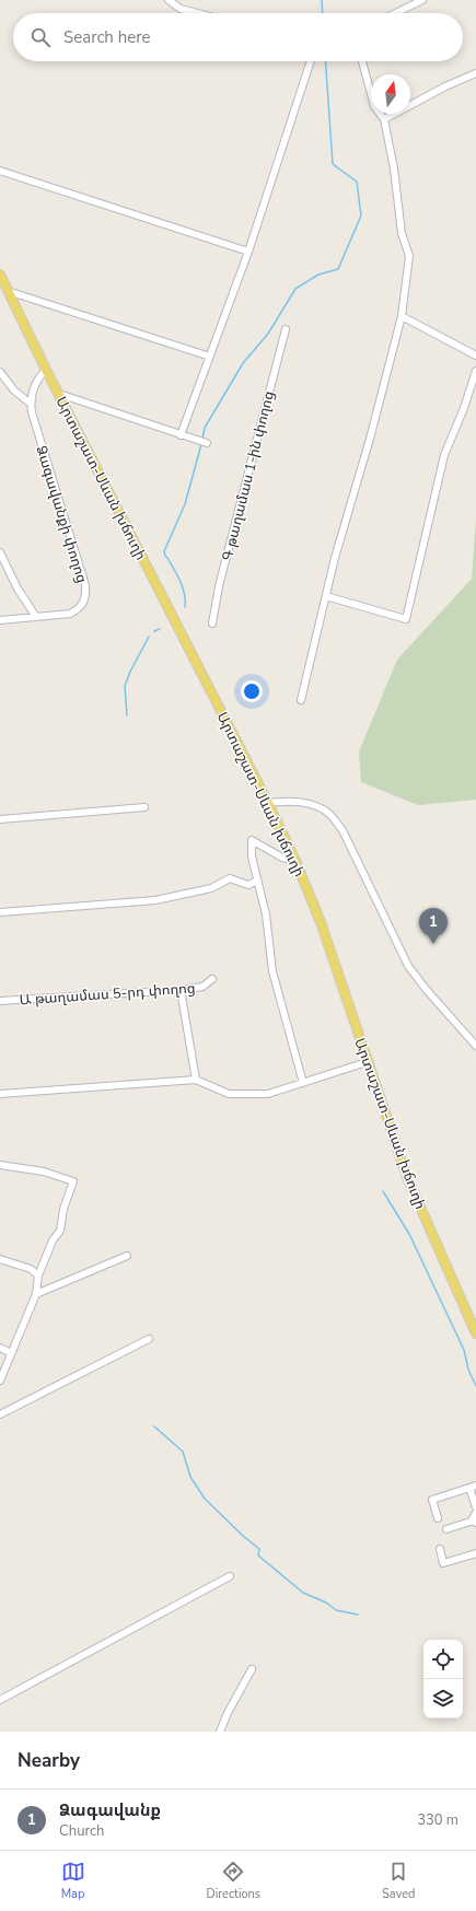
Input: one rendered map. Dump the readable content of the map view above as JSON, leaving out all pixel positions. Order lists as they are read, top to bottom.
{
  "streets": {
    "main road": ["Արտաշատ-Սևան խճուղի"],
    "street": ["Գ թաղամաս 1-ին փողոց", "Ձագավանքի փողոց", "Ա թաղամաս 5-րդ փողոց"]
  },
  "crossings": [
    ["Արտաշատ-Սևան խճուղի", "Ձագավանքի փողոց"]
  ],
  "north": "top",
  "page": {
    "search": "Search here",
    "pins": "1",
    "heading": "Nearby",
    "list": [
      {
        "mark": "1",
        "name": "Ձագավանք",
        "note": "Church",
        "value": "330 m"
      }
    ],
    "nav": ["Map", "Directions", "Saved"]
  }
}
